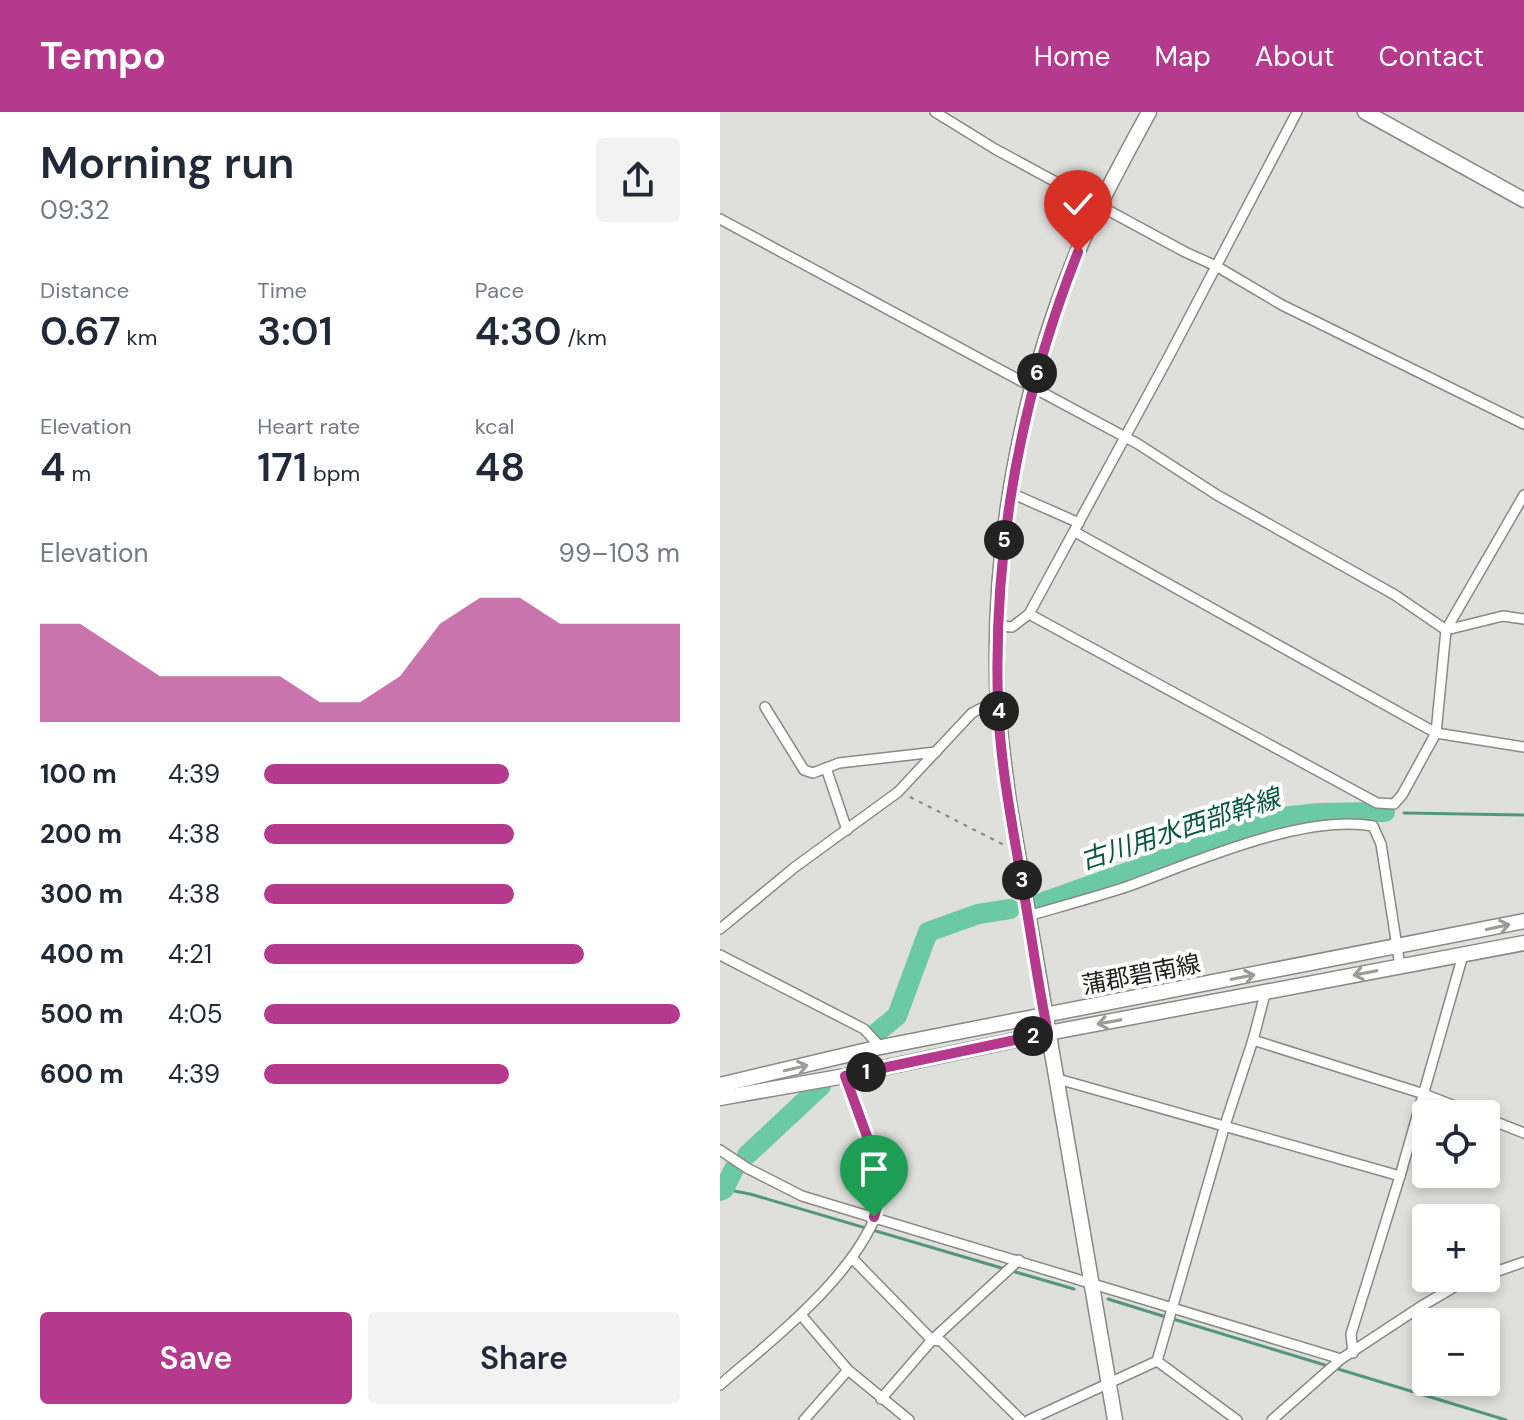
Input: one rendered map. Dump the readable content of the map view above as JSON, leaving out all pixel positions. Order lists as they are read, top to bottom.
{
  "streets": {
    "main road": ["蒲郡碧南線"]
  },
  "water": ["古川用水西部幹線"],
  "page": {
    "header": "Tempo",
    "nav": [
      "Home",
      "Map",
      "About",
      "Contact"
    ],
    "heading": ["Morning run", "09:32"],
    "stats": [
      ["Distance", "0.67 km"],
      ["Time", "3:01"],
      ["Pace", "4:30 /km"],
      ["Elevation", "4 m"],
      ["Heart rate", "171 bpm"],
      ["kcal", "48"]
    ],
    "pins": [
      "6",
      "5",
      "4",
      "3",
      "2",
      "1"
    ],
    "chart": ["Elevation", "99–103 m"],
    "list": [
      {
        "name": "100 m",
        "note": "4:39"
      },
      {
        "name": "200 m",
        "note": "4:38"
      },
      {
        "name": "300 m",
        "note": "4:38"
      },
      {
        "name": "400 m",
        "note": "4:21"
      },
      {
        "name": "500 m",
        "note": "4:05"
      },
      {
        "name": "600 m",
        "note": "4:39"
      }
    ],
    "map_buttons": ["+", "−"],
    "buttons": ["Save", "Share"]
  }
}
